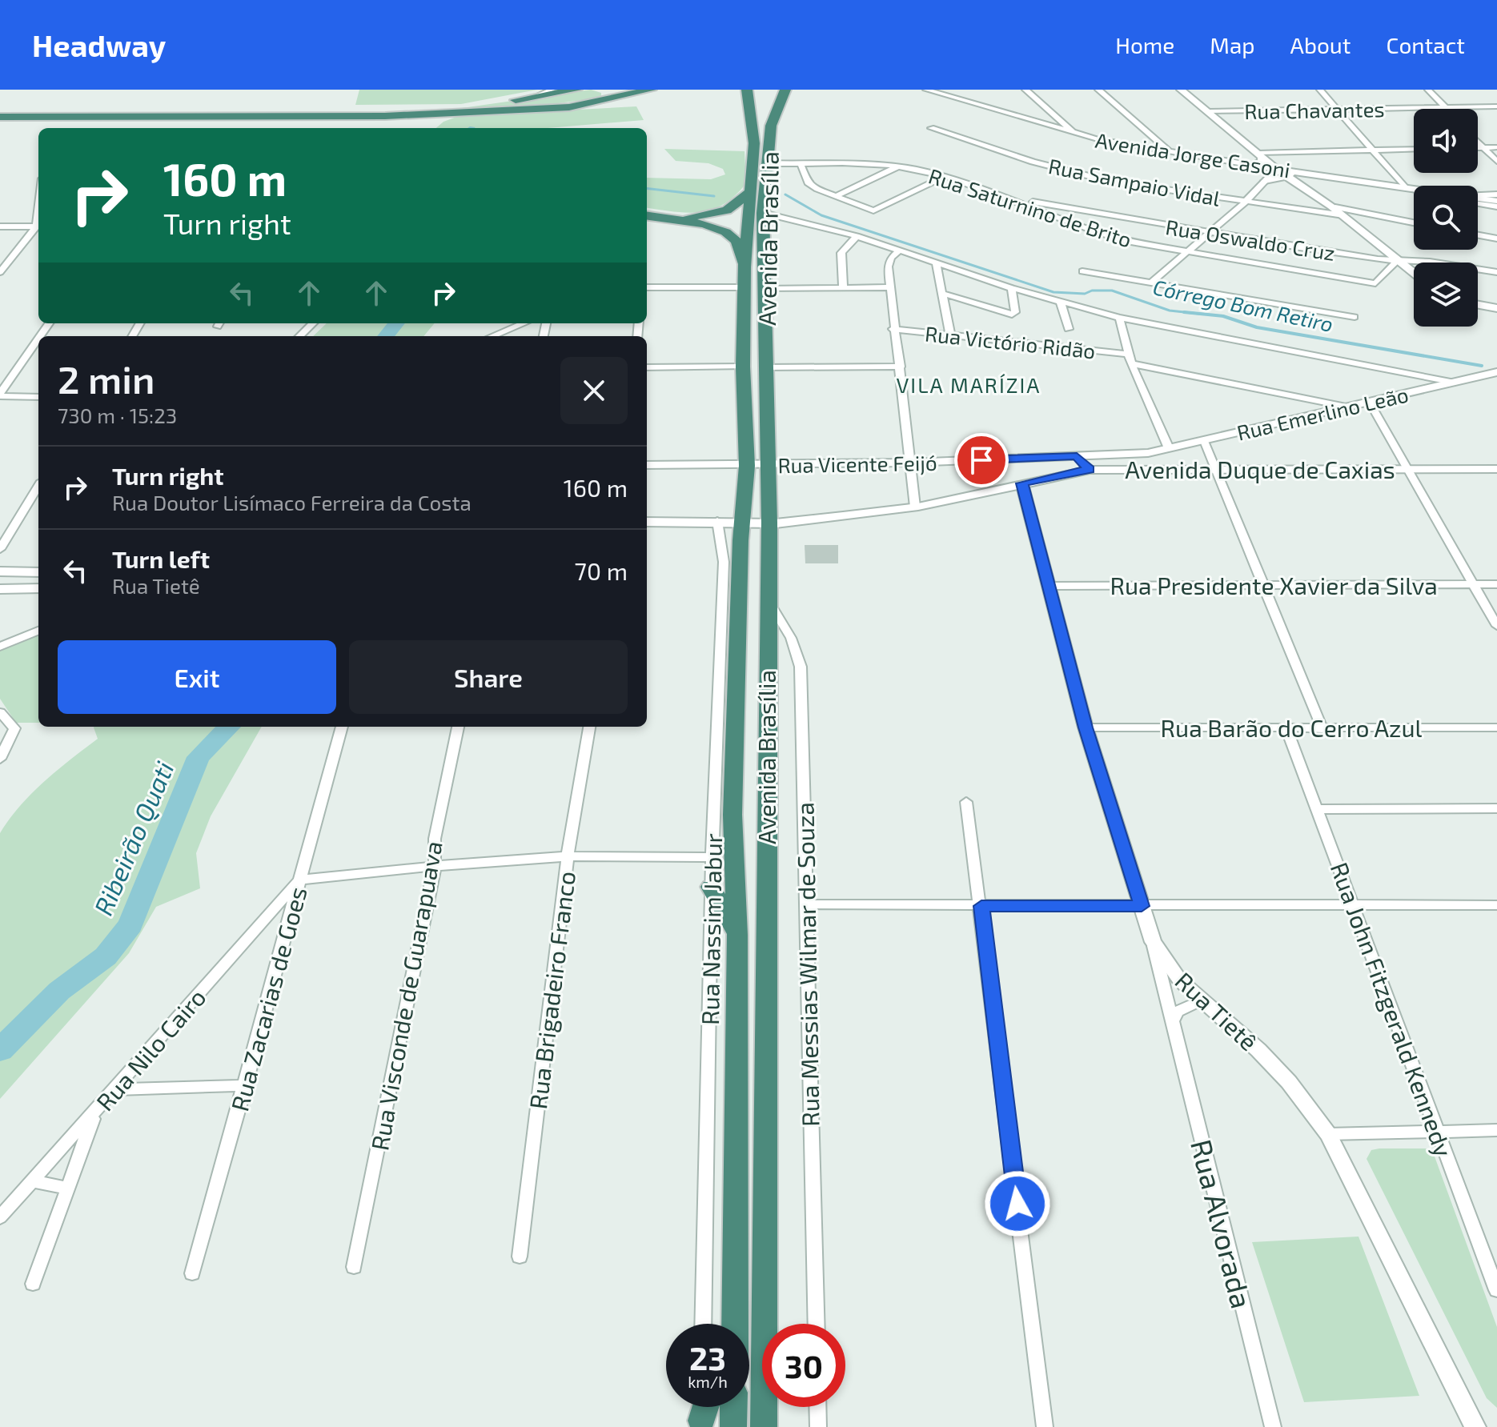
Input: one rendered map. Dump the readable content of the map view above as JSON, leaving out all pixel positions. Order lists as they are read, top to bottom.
{
  "streets": {
    "highway": ["Avenida Brasília"],
    "street": [
      "Rua Chavantes",
      "Avenida Jorge Casoni",
      "Rua Sampaio Vidal",
      "Rua Saturnino de Brito",
      "Rua Oswaldo Cruz",
      "Rua Victório Ridão",
      "Rua Emerlino Leão",
      "Rua Vicente Feijó",
      "Avenida Duque de Caxias",
      "Rua Presidente Xavier da Silva",
      "Rua Barão do Cerro Azul",
      "Rua Nassim Jabur",
      "Rua Messias Wilmar de Souza",
      "Rua Brigadeiro Franco",
      "Rua Visconde de Guarapuava",
      "Rua Zacarias de Goes",
      "Rua John Fitzgerald Kennedy",
      "Rua Tietê",
      "Rua Nilo Cairo",
      "Rua Alvorada"
    ]
  },
  "crossings": [
    ["Rua Saturnino de Brito", "Avenida Brasília"],
    ["Rua Saturnino de Brito", "Rua Oswaldo Cruz"],
    ["Avenida Brasília", "Rua Vicente Feijó"],
    ["Avenida Brasília", "Avenida Duque de Caxias"],
    ["Avenida Brasília", "Rua Messias Wilmar de Souza"],
    ["Rua Emerlino Leão", "Rua Vicente Feijó"],
    ["Avenida Duque de Caxias", "Rua Nassim Jabur"],
    ["Avenida Duque de Caxias", "Rua Tietê"],
    ["Rua Presidente Xavier da Silva", "Rua Tietê"],
    ["Rua Barão do Cerro Azul", "Rua John Fitzgerald Kennedy"],
    ["Rua Barão do Cerro Azul", "Rua Tietê"],
    ["Rua Zacarias de Goes", "Rua Nilo Cairo"],
    ["Rua Tietê", "Rua Alvorada"]
  ],
  "districts": ["VILA MARÍZIA"],
  "water": ["Córrego Bom Retiro", "Ribeirão Quati"],
  "page": {
    "header": "Headway",
    "nav": [
      "Home",
      "Map",
      "About",
      "Contact"
    ],
    "turn": ["160 m", "Turn right"],
    "heading": ["2 min", "730 m · 15:23"],
    "list": [
      {
        "name": "Turn right",
        "note": "Rua Doutor Lisímaco Ferreira da Costa",
        "value": "160 m"
      },
      {
        "name": "Turn left",
        "note": "Rua Tietê",
        "value": "70 m"
      }
    ],
    "buttons": ["Exit", "Share"],
    "speed": "23 km/h",
    "limit": "30"
  }
}
